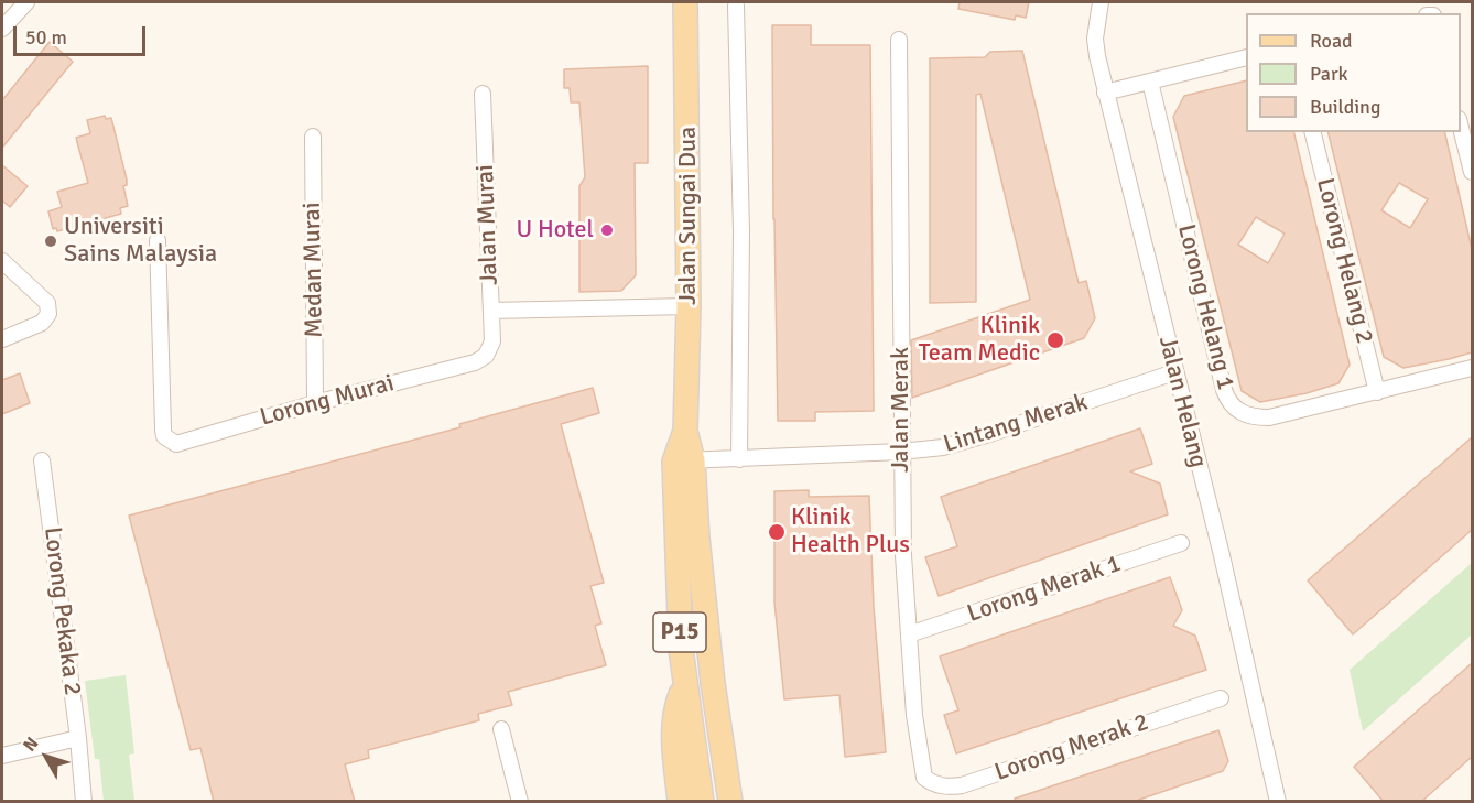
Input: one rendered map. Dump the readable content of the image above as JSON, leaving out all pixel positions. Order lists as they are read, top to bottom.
{
  "streets": {
    "main road": ["Jalan Sungai Dua", "P15"],
    "street": [
      "Jalan Murai",
      "Lorong Helang 2",
      "Medan Murai",
      "Lorong Helang 1",
      "Lorong Murai",
      "Jalan Helang",
      "Jalan Merak",
      "Lintang Merak",
      "Lorong Merak 1",
      "Lorong Pekaka 2",
      "Lorong Merak 2"
    ]
  },
  "crossings": [
    ["Jalan Sungai Dua", "Lintang Merak"],
    ["Jalan Murai", "Lorong Murai"],
    ["Lorong Helang 2", "Lorong Helang 1"],
    ["Medan Murai", "Lorong Murai"],
    ["Jalan Helang", "Lintang Merak"],
    ["Jalan Merak", "Lintang Merak"],
    ["Jalan Merak", "Lorong Merak 1"],
    ["Jalan Merak", "Lorong Merak 2"]
  ],
  "places": [
    "U Hotel",
    "Universiti Sains Malaysia",
    "Klinik Team Medic",
    "Klinik Health Plus"
  ],
  "legend": ["Road", "Park", "Building"],
  "scale_bar": "50 m",
  "north": "top left"
}
